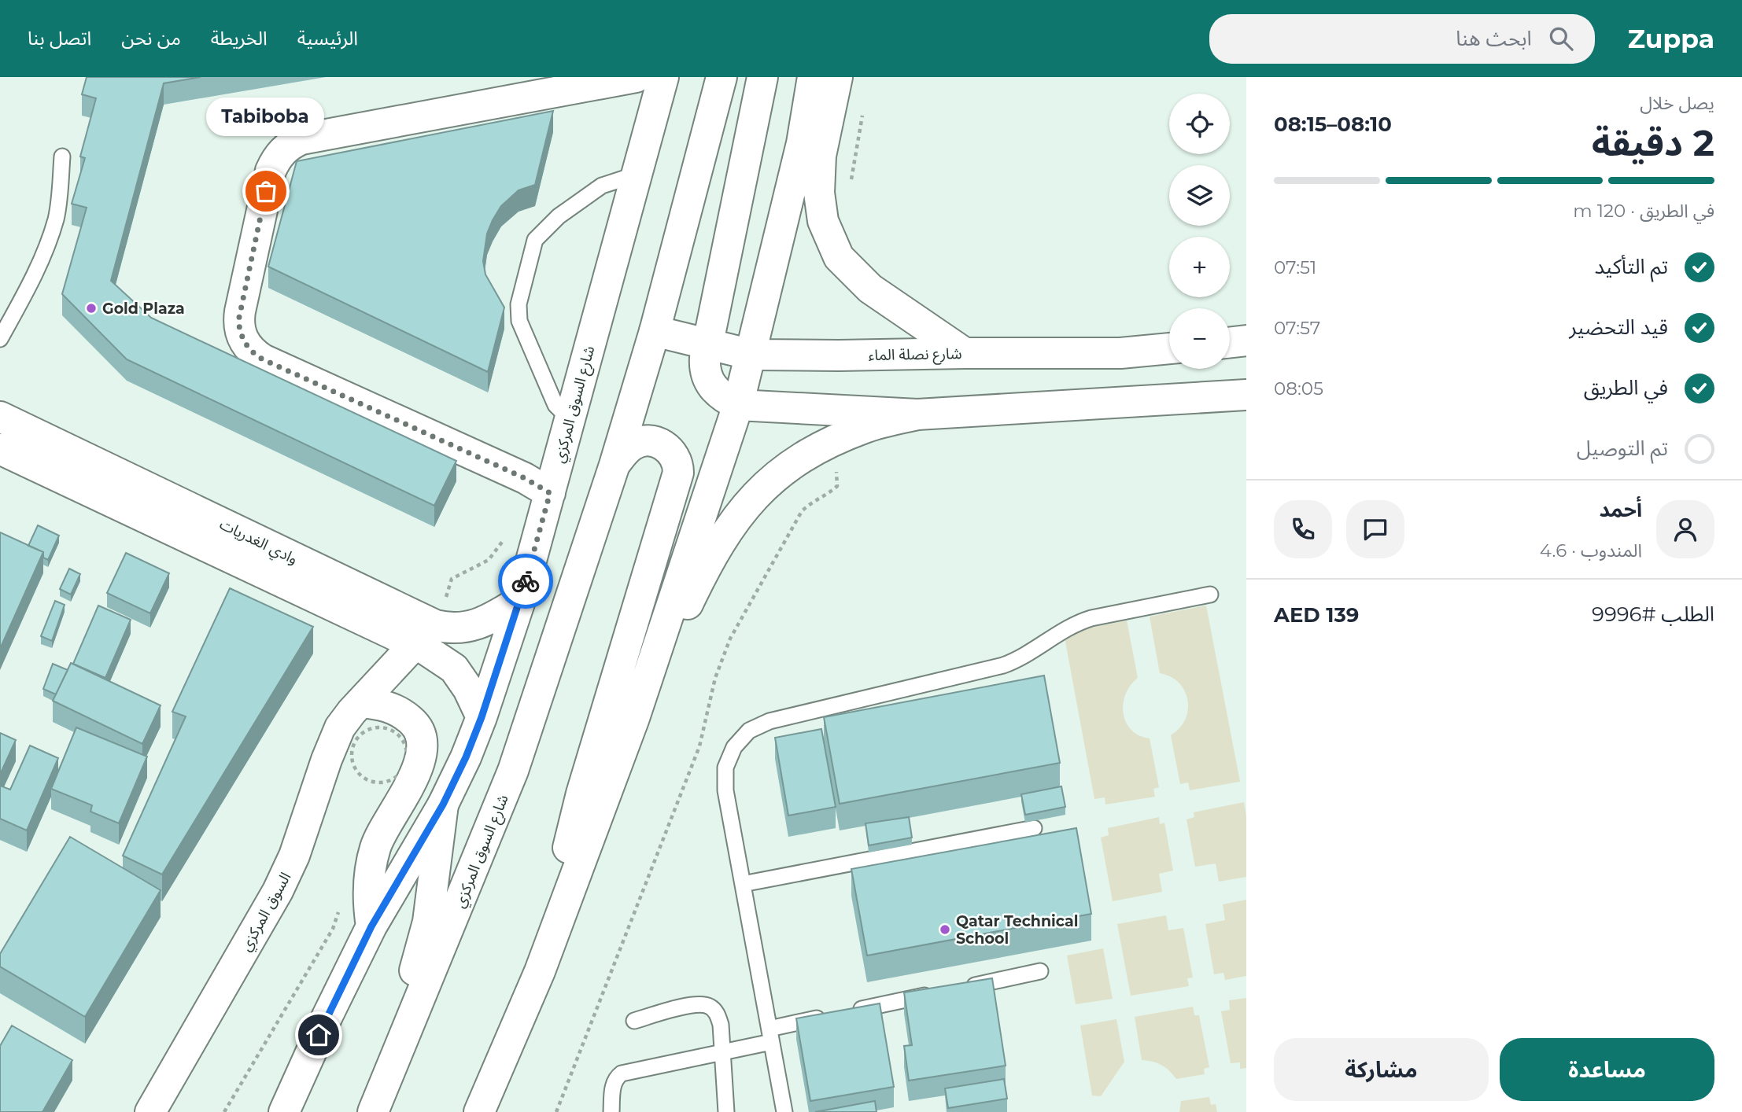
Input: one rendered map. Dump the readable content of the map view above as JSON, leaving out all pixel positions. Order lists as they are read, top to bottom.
{
  "streets": {
    "street": [
      "شارع نصلة الماء",
      "شارع السوق المركزي",
      "وادي الغدريات",
      "السوق المركزي"
    ]
  },
  "crossings": [
    ["شارع نصلة الماء", "شارع السوق المركزي"],
    ["شارع السوق المركزي", "وادي الغدريات"],
    ["وادي الغدريات", "السوق المركزي"]
  ],
  "places": ["Tabiboba", "Gold Plaza", "Qatar Technical School"],
  "page": {
    "header": "Zuppa",
    "search": "ابحث هنا",
    "nav": [
      "الرئيسية",
      "الخريطة",
      "من نحن",
      "اتصل بنا"
    ],
    "heading": ["2 دقيقة", "يصل خلال", "08:10–08:15"],
    "panel": [
      "أحمد",
      "المندوب · 4.6",
      "الطلب #9996",
      "AED 139"
    ],
    "map_buttons": ["+", "−"],
    "bubble": "Tabiboba",
    "bar": "في الطريق · 120 m",
    "list": [
      ["تم التأكيد", "07:51"],
      ["قيد التحضير", "07:57"],
      ["في الطريق", "08:05"],
      "تم التوصيل"
    ],
    "buttons": ["مساعدة", "مشاركة"]
  }
}
